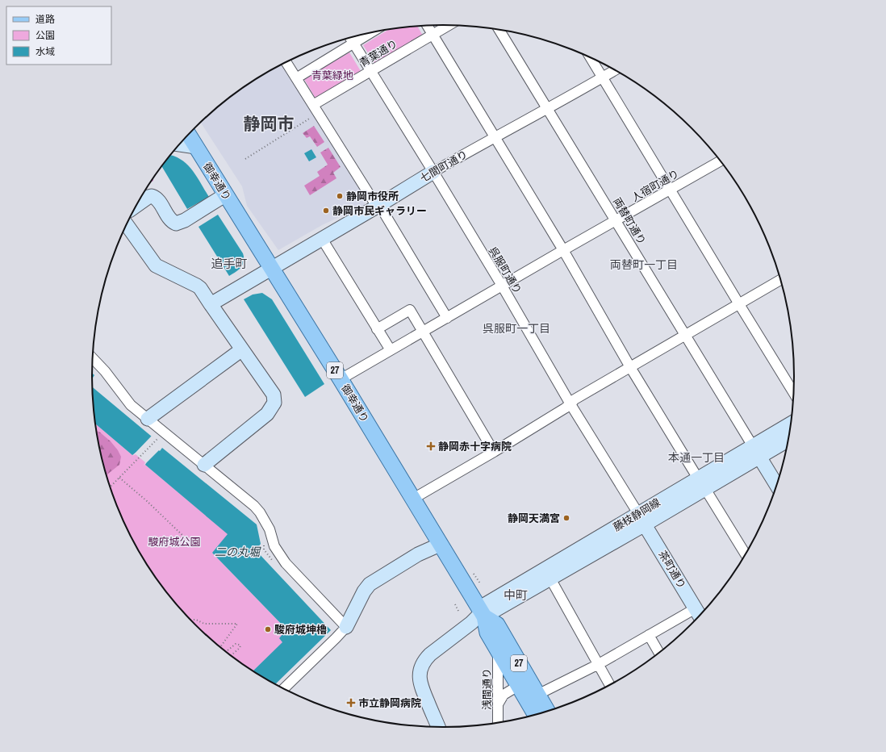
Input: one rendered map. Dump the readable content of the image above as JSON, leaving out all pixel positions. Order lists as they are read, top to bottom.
{
  "streets": {
    "main road": ["御幸通り", "27"],
    "street": [
      "青葉通り",
      "七間町通り",
      "人宿町通り",
      "両替町通り",
      "呉服町通り",
      "藤枝静岡線",
      "茶町通り",
      "浅間通り"
    ]
  },
  "crossings": [
    ["青葉通り", "呉服町通り"],
    ["七間町通り", "御幸通り"],
    ["七間町通り", "両替町通り"],
    ["七間町通り", "呉服町通り"],
    ["御幸通り", "人宿町通り"],
    ["御幸通り", "27"],
    ["御幸通り", "藤枝静岡線"],
    ["人宿町通り", "両替町通り"],
    ["人宿町通り", "呉服町通り"],
    ["両替町通り", "藤枝静岡線"],
    ["呉服町通り", "藤枝静岡線"],
    ["呉服町通り", "茶町通り"],
    ["27", "藤枝静岡線"],
    ["27", "浅間通り"],
    ["藤枝静岡線", "茶町通り"]
  ],
  "districts": [
    "静岡市",
    "追手町",
    "両替町一丁目",
    "呉服町一丁目",
    "本通一丁目",
    "中町"
  ],
  "water": ["二の丸堀"],
  "parks": ["青葉緑地", "駿府城公園"],
  "places": {
    "other": [
      "静岡市役所",
      "静岡市民ギャラリー",
      "静岡天満宮",
      "駿府城坤櫓"
    ],
    "health": ["静岡赤十字病院", "市立静岡病院"]
  },
  "legend": ["道路", "公園", "水域"]
}
